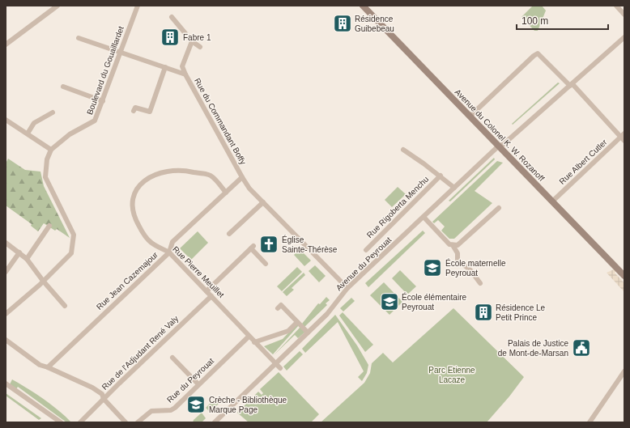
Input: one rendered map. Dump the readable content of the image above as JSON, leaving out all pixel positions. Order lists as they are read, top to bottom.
{
  "streets": {
    "street": [
      "Boulevard du Gouaillardet",
      "Rue du Commandant Boffy",
      "Avenue du Colonel K. W. Rozanoff",
      "Rue Albert Cutler",
      "Rue Rigoberta Menchu",
      "Avenue du Peyrouat",
      "Rue Pierre Meuillet",
      "Rue Jean Cazemajour",
      "Rue de l'Adjudant René Valy",
      "Rue du Peyrouat"
    ]
  },
  "crossings": [
    ["Boulevard du Gouaillardet", "Rue du Commandant Boffy"],
    ["Rue du Commandant Boffy", "Avenue du Peyrouat"],
    ["Rue du Commandant Boffy", "Rue Jean Cazemajour"],
    ["Avenue du Colonel K. W. Rozanoff", "Rue Albert Cutler"],
    ["Avenue du Colonel K. W. Rozanoff", "Avenue du Peyrouat"],
    ["Rue Rigoberta Menchu", "Avenue du Peyrouat"],
    ["Avenue du Peyrouat", "Rue Pierre Meuillet"],
    ["Rue Pierre Meuillet", "Rue Jean Cazemajour"],
    ["Rue Pierre Meuillet", "Rue de l'Adjudant René Valy"],
    ["Rue Pierre Meuillet", "Rue du Peyrouat"]
  ],
  "parks": ["Parc Etienne Lacaze"],
  "places": {
    "building": ["Résidence Guibebeau", "Fabre 1", "Résidence Le Petit Prince"],
    "church": ["Église Sainte-Thérèse"],
    "school or university": ["École maternelle Peyrouat", "École élémentaire Peyrouat", "Crèche - Bibliothèque Marque Page"],
    "public building": ["Palais de Justice de Mont-de-Marsan"]
  },
  "scale_bar": "100 m"
}
